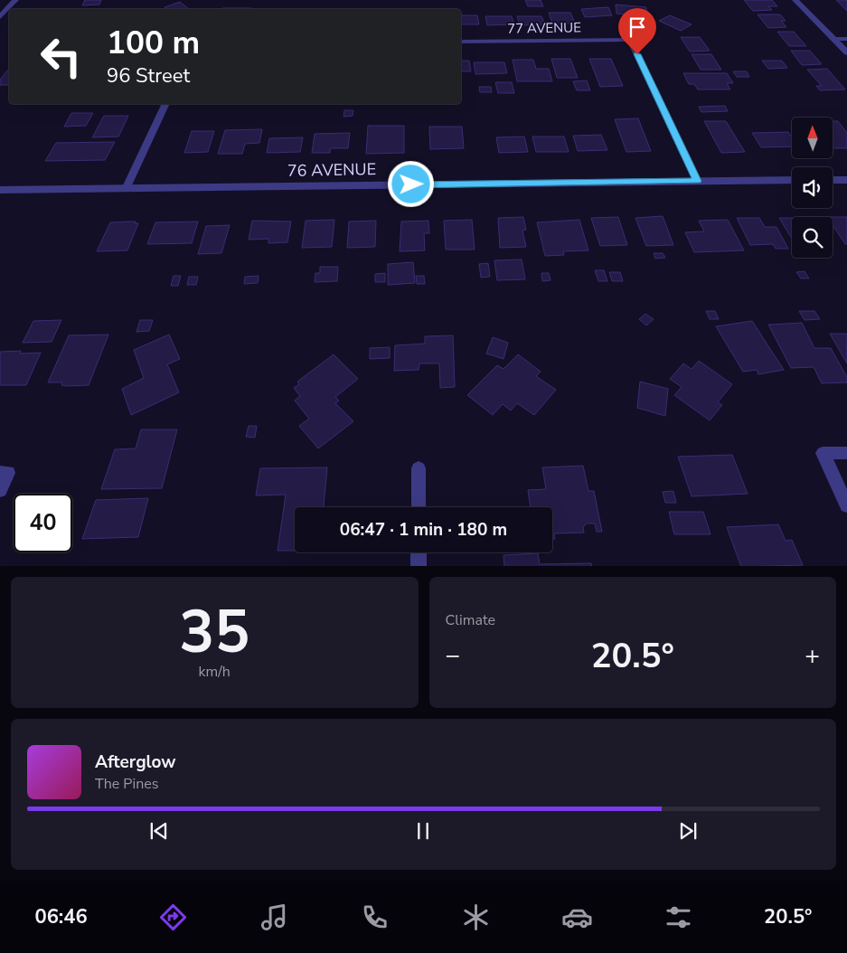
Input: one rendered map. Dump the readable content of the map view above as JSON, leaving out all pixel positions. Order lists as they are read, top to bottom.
{
  "streets": {
    "street": ["77 AVENUE", "76 AVENUE"]
  },
  "crossings": [
    ["77 AVENUE", "76 AVENUE"]
  ],
  "north": "top",
  "page": {
    "turn": ["100 m", "96 Street"],
    "limit": "40",
    "trip": "06:47 · 1 min · 180 m",
    "tile": [
      ["35", "km/h"],
      "Climate"
    ],
    "heat": ["−", "20.5°", "+"],
    "song": ["Afterglow", "The Pines"],
    "tabs": ["06:46", "20.5°"]
  }
}
